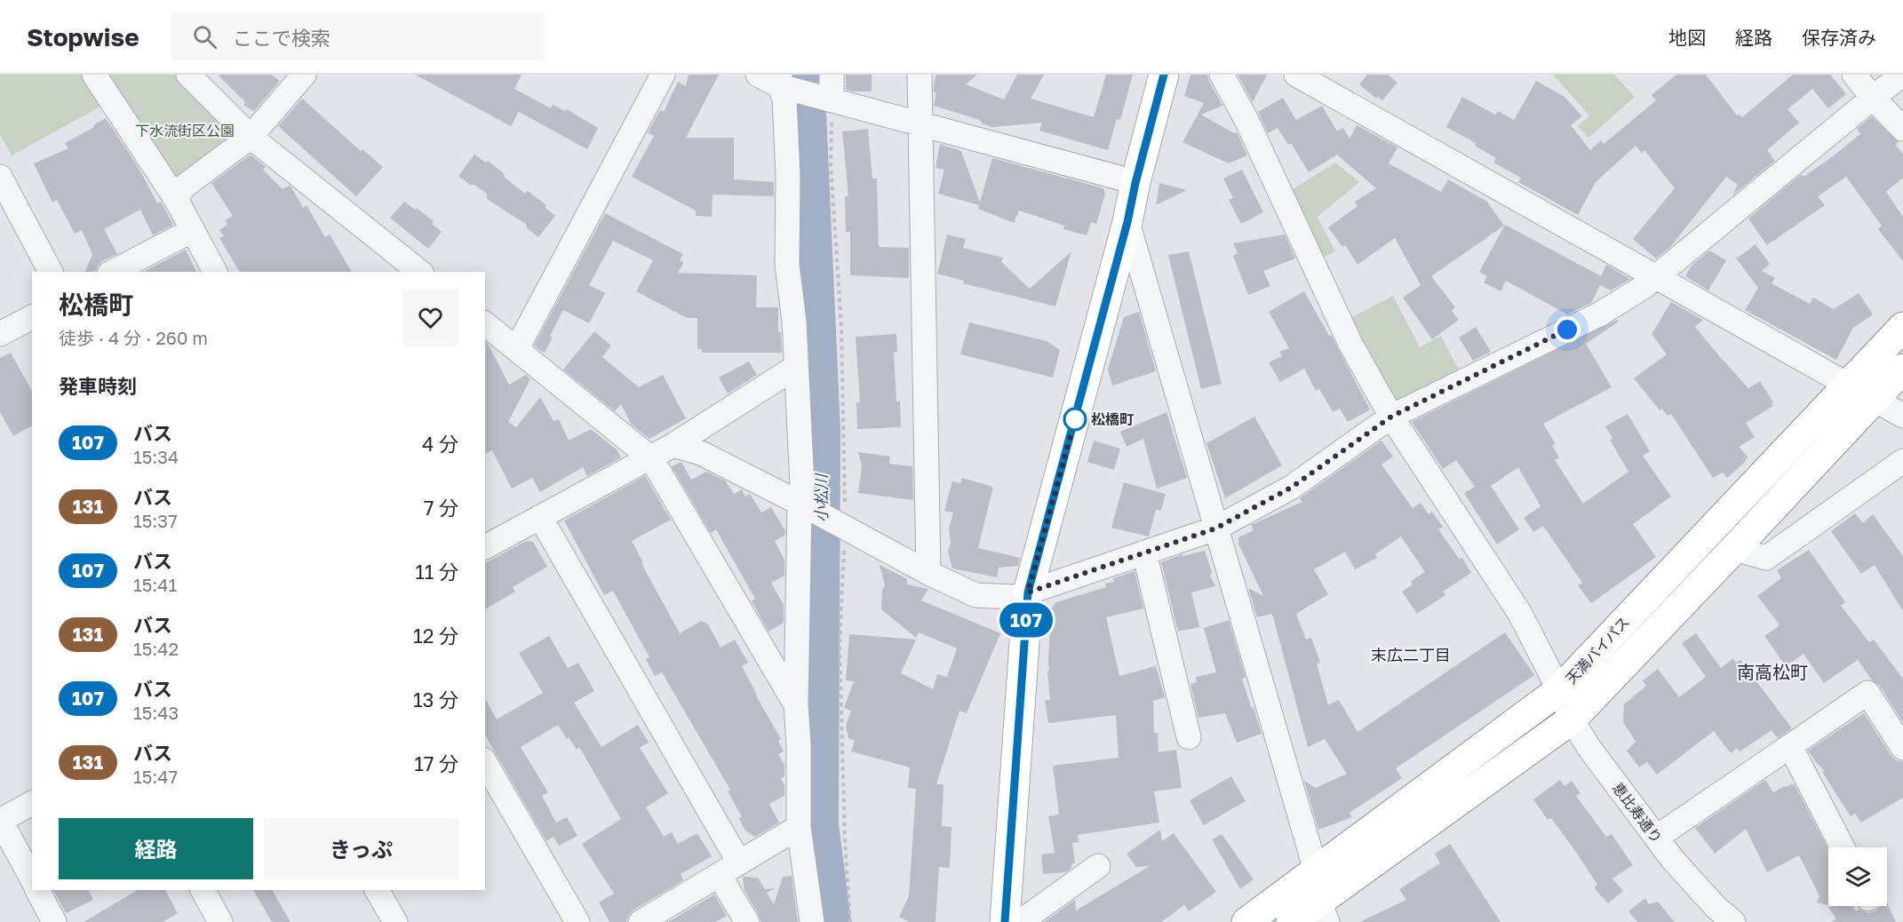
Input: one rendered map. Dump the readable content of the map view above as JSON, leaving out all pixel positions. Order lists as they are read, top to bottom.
{
  "streets": {
    "main road": ["天満バイパス"],
    "street": ["恵比寿通り"]
  },
  "crossings": [
    ["天満バイパス", "恵比寿通り"]
  ],
  "districts": ["末広二丁目", "南高松町"],
  "water": ["小松川"],
  "parks": ["下水流街区公園"],
  "places": ["松橋町"],
  "lines": ["bus line 107"],
  "page": {
    "header": "Stopwise",
    "search": "ここで検索",
    "nav": ["地図", "経路", "保存済み"],
    "on_map": "107",
    "heading": [
      ["松橋町", "徒歩 · 4 分 · 260 m"],
      "発車時刻"
    ],
    "list": [
      {
        "mark": "107",
        "name": "バス",
        "note": "15:34",
        "value": "4 分"
      },
      {
        "mark": "131",
        "name": "バス",
        "note": "15:37",
        "value": "7 分"
      },
      {
        "mark": "107",
        "name": "バス",
        "note": "15:41",
        "value": "11 分"
      },
      {
        "mark": "131",
        "name": "バス",
        "note": "15:42",
        "value": "12 分"
      },
      {
        "mark": "107",
        "name": "バス",
        "note": "15:43",
        "value": "13 分"
      },
      {
        "mark": "131",
        "name": "バス",
        "note": "15:47",
        "value": "17 分"
      }
    ],
    "buttons": ["経路", "きっぷ"]
  }
}
